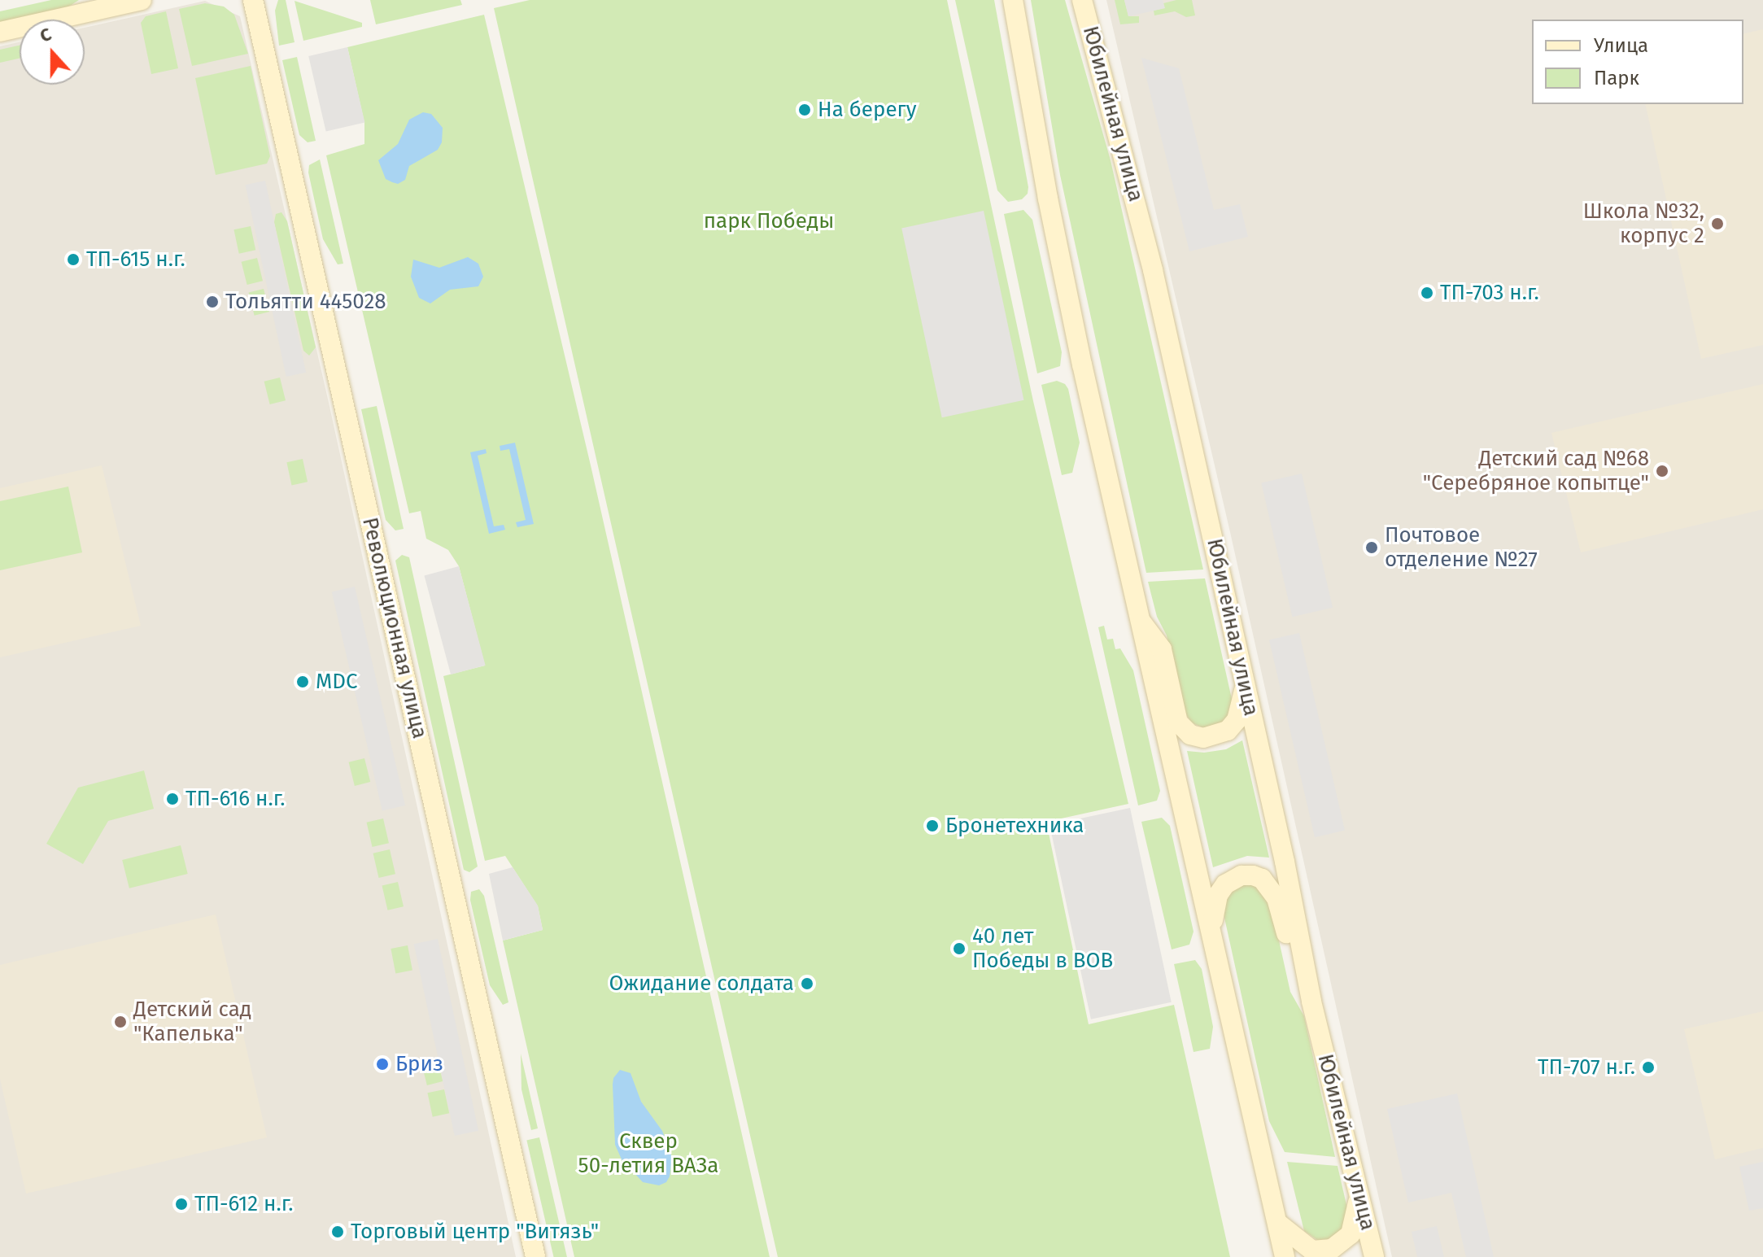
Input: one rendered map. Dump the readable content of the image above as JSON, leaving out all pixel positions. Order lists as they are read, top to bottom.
{
  "streets": {
    "main road": ["Юбилейная улица", "Революционная улица"]
  },
  "parks": ["парк Победы", "Сквер 50-летия ВАЗа"],
  "places": [
    "На берегу",
    "Школа №32, корпус 2",
    "ТП-615 н.г.",
    "ТП-703 н.г.",
    "Тольятти 445028",
    "Детский сад №68 \"Серебряное копытце\"",
    "Почтовое отделение №27",
    "MDC",
    "ТП-616 н.г.",
    "Бронетехника",
    "40 лет Победы в ВОВ",
    "Ожидание солдата",
    "Детский сад \"Капелька\"",
    "Бриз",
    "ТП-707 н.г.",
    "ТП-612 н.г.",
    "Торговый центр \"Витязь\""
  ],
  "legend": ["Улица", "Парк"],
  "north": "top"
}
